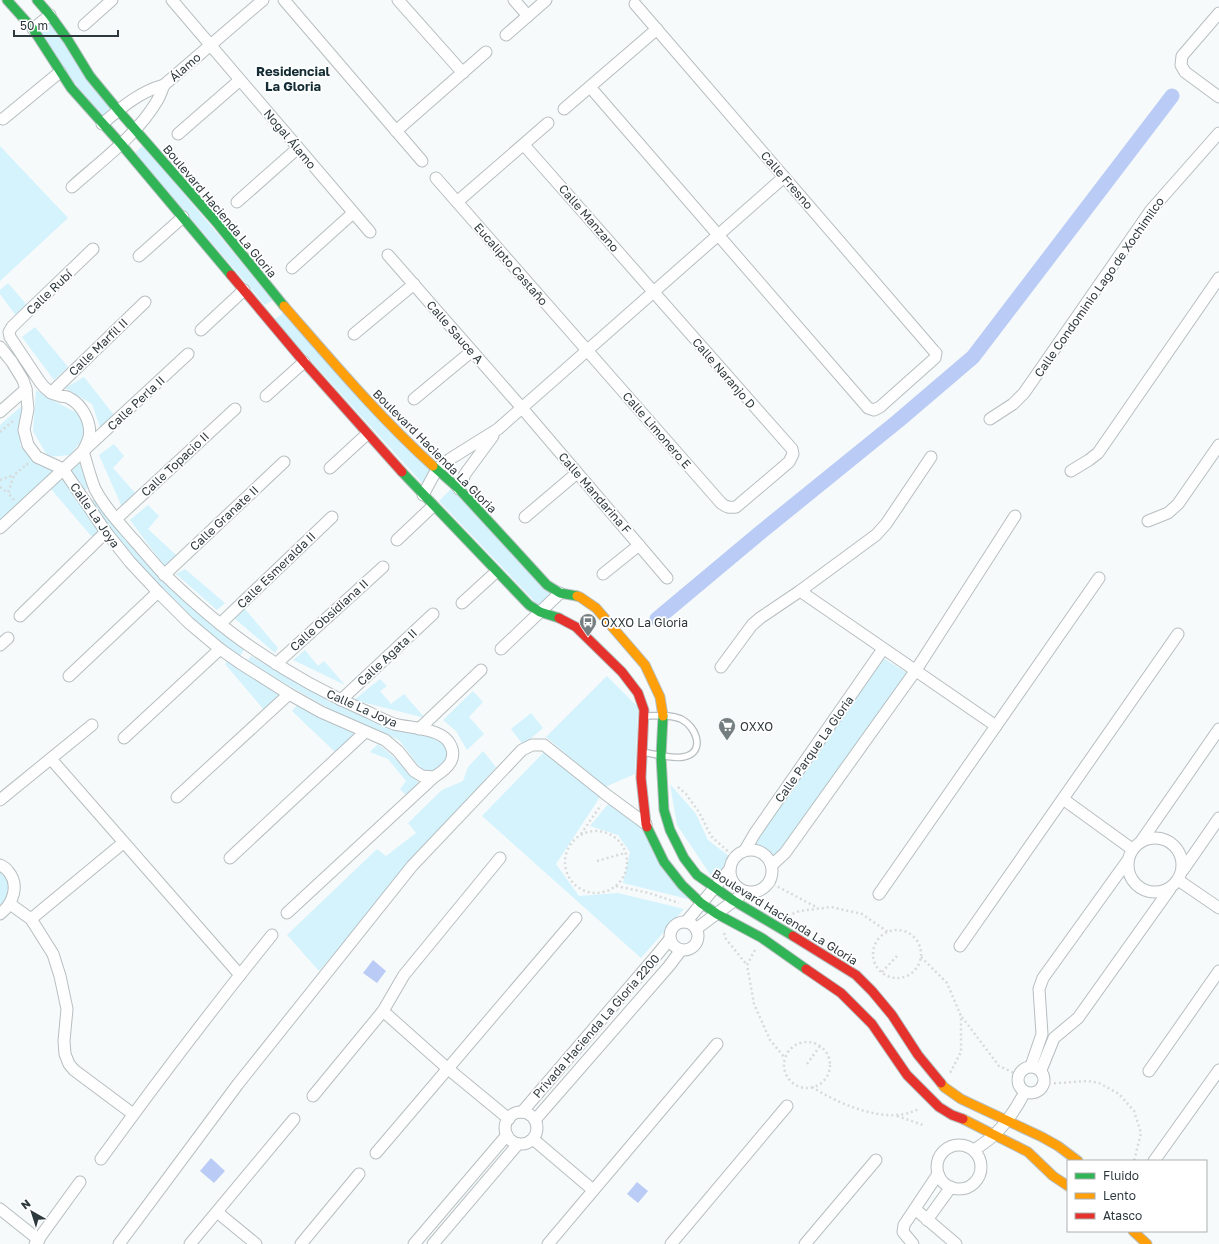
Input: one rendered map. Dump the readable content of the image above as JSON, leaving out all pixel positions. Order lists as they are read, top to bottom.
{
  "streets": {
    "street": [
      "Álamo",
      "Nogal Álamo",
      "Calle Fresno",
      "Boulevard Hacienda La Gloria",
      "Calle Manzano",
      "Eucalipto Castaño",
      "Calle Condominio Lago de Xochimilco",
      "Calle Rubí",
      "Calle Sauce A",
      "Calle Marfil II",
      "Calle Naranjo D",
      "Calle Perla II",
      "Calle Limonero E",
      "Calle Topacio II",
      "Calle Mandarina F",
      "Calle La Joya",
      "Calle Granate II",
      "Calle Esmeralda II",
      "Calle Obsidiana II",
      "Calle Agata II",
      "Calle Parque La Gloria",
      "Privada Hacienda La Gloria 2200"
    ]
  },
  "crossings": [
    ["Álamo", "Nogal Álamo"],
    ["Álamo", "Boulevard Hacienda La Gloria"],
    ["Calle Manzano", "Calle Naranjo D"],
    ["Eucalipto Castaño", "Calle Limonero E"],
    ["Calle Rubí", "Calle Marfil II"],
    ["Calle Sauce A", "Calle Mandarina F"],
    ["Calle Naranjo D", "Calle Limonero E"],
    ["Calle Perla II", "Calle La Joya"],
    ["Calle Topacio II", "Calle La Joya"],
    ["Calle La Joya", "Calle Granate II"],
    ["Calle La Joya", "Calle Esmeralda II"],
    ["Calle La Joya", "Calle Obsidiana II"],
    ["Calle La Joya", "Calle Agata II"]
  ],
  "districts": ["Residencial La Gloria"],
  "places": {
    "bus stop": ["OXXO La Gloria"],
    "supermarket": ["OXXO"]
  },
  "legend": ["Fluido", "Lento", "Atasco"],
  "scale_bar": "50 m",
  "north": "top left"
}
